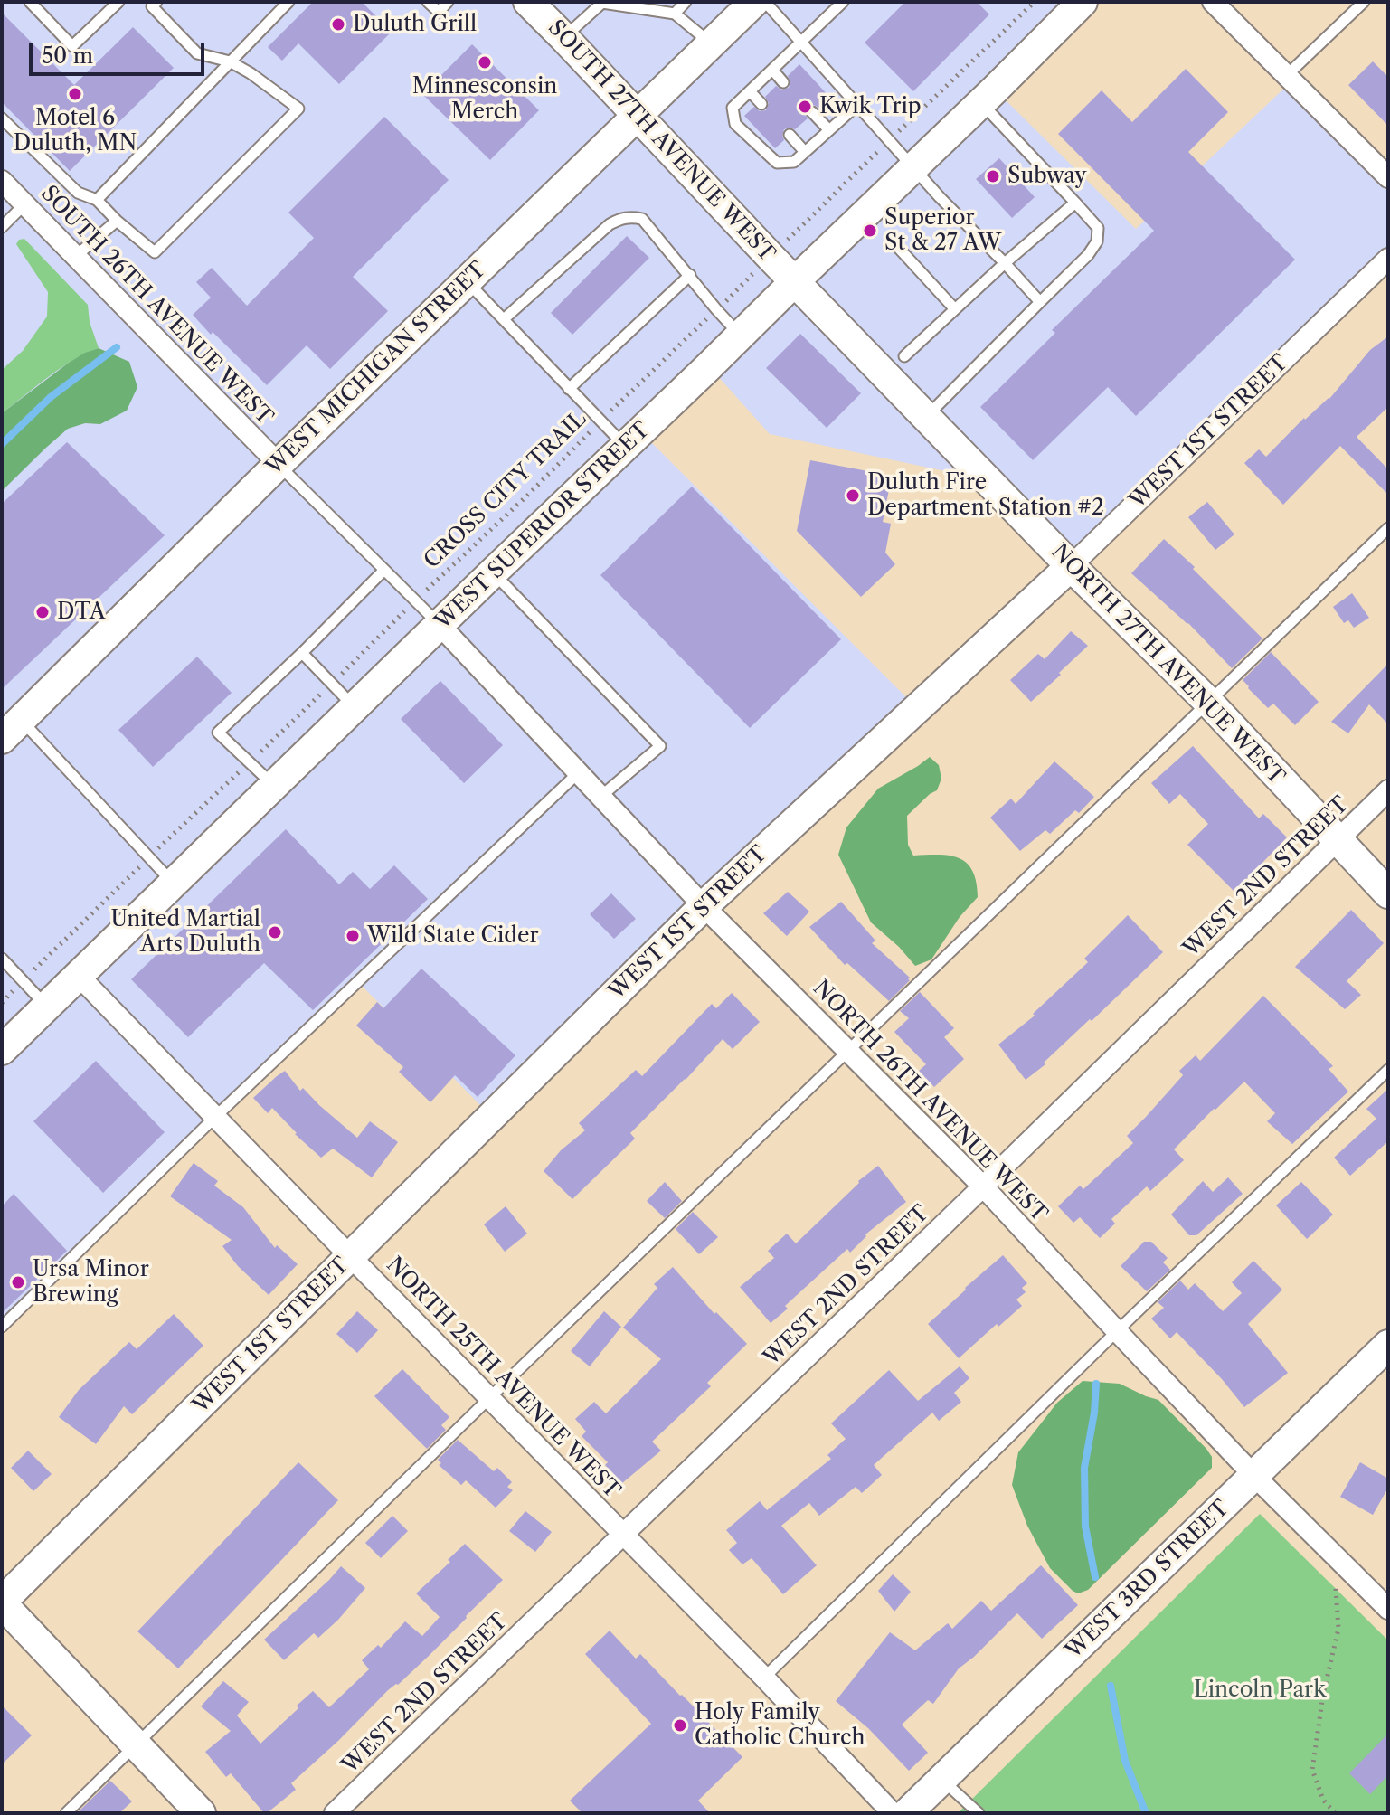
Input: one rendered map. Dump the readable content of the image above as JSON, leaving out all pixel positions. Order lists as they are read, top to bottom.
{
  "streets": {
    "street": [
      "SOUTH 27TH AVENUE WEST",
      "SOUTH 26TH AVENUE WEST",
      "WEST MICHIGAN STREET",
      "WEST 1ST STREET",
      "WEST SUPERIOR STREET",
      "NORTH 27TH AVENUE WEST",
      "WEST 2ND STREET",
      "NORTH 26TH AVENUE WEST",
      "NORTH 25TH AVENUE WEST",
      "WEST 3RD STREET"
    ],
    "path": ["CROSS CITY TRAIL"]
  },
  "crossings": [
    ["SOUTH 27TH AVENUE WEST", "WEST MICHIGAN STREET"],
    ["SOUTH 27TH AVENUE WEST", "CROSS CITY TRAIL"],
    ["SOUTH 27TH AVENUE WEST", "WEST SUPERIOR STREET"],
    ["SOUTH 27TH AVENUE WEST", "NORTH 27TH AVENUE WEST"],
    ["SOUTH 26TH AVENUE WEST", "WEST MICHIGAN STREET"],
    ["WEST 1ST STREET", "NORTH 27TH AVENUE WEST"],
    ["WEST 1ST STREET", "NORTH 26TH AVENUE WEST"],
    ["WEST 1ST STREET", "NORTH 25TH AVENUE WEST"],
    ["WEST SUPERIOR STREET", "NORTH 27TH AVENUE WEST"],
    ["WEST SUPERIOR STREET", "NORTH 26TH AVENUE WEST"],
    ["WEST SUPERIOR STREET", "NORTH 25TH AVENUE WEST"],
    ["NORTH 27TH AVENUE WEST", "WEST 2ND STREET"],
    ["WEST 2ND STREET", "NORTH 26TH AVENUE WEST"],
    ["WEST 2ND STREET", "NORTH 25TH AVENUE WEST"],
    ["NORTH 26TH AVENUE WEST", "WEST 3RD STREET"]
  ],
  "parks": ["Lincoln Park"],
  "places": [
    "Duluth Grill",
    "Minnesconsin Merch",
    "Motel 6 Duluth, MN",
    "Kwik Trip",
    "Subway",
    "Superior St & 27 AW",
    "Duluth Fire Department Station #2",
    "DTA",
    "United Martial Arts Duluth",
    "Wild State Cider",
    "Ursa Minor Brewing",
    "Holy Family Catholic Church"
  ],
  "scale_bar": "50 m"
}
